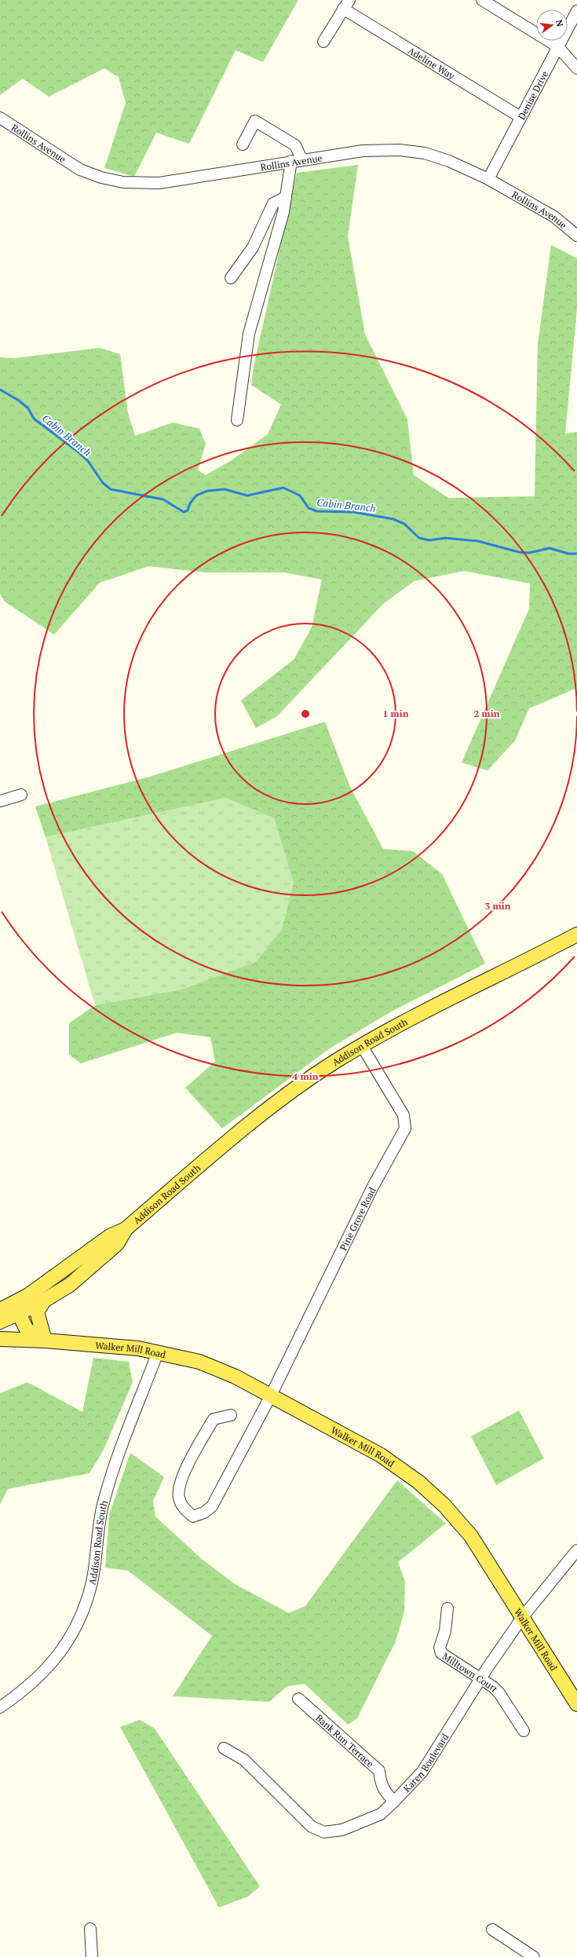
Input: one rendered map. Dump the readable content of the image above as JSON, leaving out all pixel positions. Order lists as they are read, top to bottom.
{
  "streets": {
    "main road": ["Addison Road South", "Walker Mill Road"],
    "street": [
      "Adeline Way",
      "Denise Drive",
      "Rollins Avenue",
      "Pine Grove Road",
      "Milltown Court",
      "Bank Run Terrace",
      "Karen Boulevard"
    ]
  },
  "crossings": [
    ["Adeline Way", "Denise Drive"],
    ["Denise Drive", "Rollins Avenue"],
    ["Addison Road South", "Pine Grove Road"],
    ["Addison Road South", "Walker Mill Road"],
    ["Pine Grove Road", "Walker Mill Road"],
    ["Walker Mill Road", "Karen Boulevard"],
    ["Milltown Court", "Karen Boulevard"],
    ["Bank Run Terrace", "Karen Boulevard"]
  ],
  "water": ["Cabin Branch"],
  "north": "right",
  "rings": [
    "1 min",
    "2 min",
    "3 min",
    "4 min"
  ]
}
